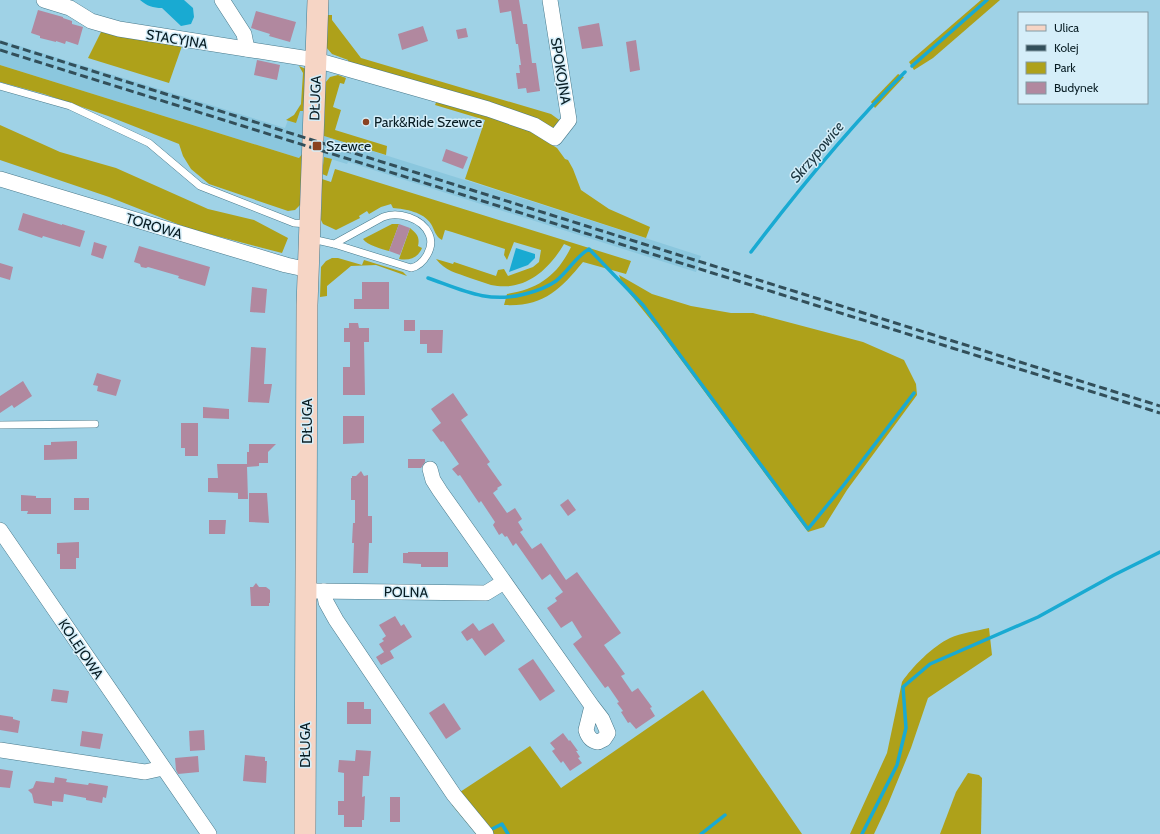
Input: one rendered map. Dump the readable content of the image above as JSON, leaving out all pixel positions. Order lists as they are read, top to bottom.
{
  "streets": {
    "street": [
      "STACYJNA",
      "SPOKOJNA",
      "DŁUGA",
      "TOROWA",
      "POLNA",
      "KOLEJOWA"
    ]
  },
  "crossings": [
    ["STACYJNA", "SPOKOJNA"],
    ["STACYJNA", "DŁUGA"],
    ["DŁUGA", "TOROWA"],
    ["DŁUGA", "POLNA"]
  ],
  "water": ["Skrzypowice"],
  "places": {
    "other": ["Park&Ride Szewce"],
    "transit": ["Szewce"]
  },
  "legend": [
    "Ulica",
    "Kolej",
    "Park",
    "Budynek"
  ]
}
